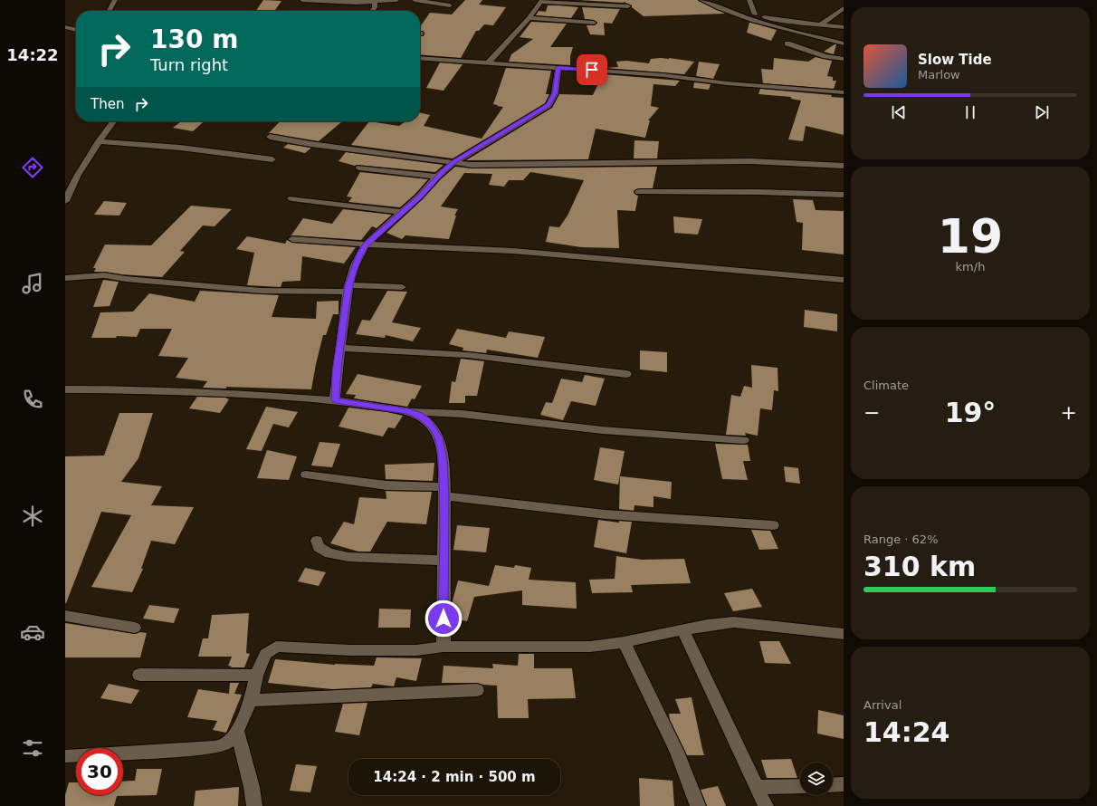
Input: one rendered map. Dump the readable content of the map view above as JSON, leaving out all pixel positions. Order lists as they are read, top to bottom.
{
  "page": {
    "tabs": "14:22",
    "turn": ["130 m", "Turn right"],
    "song": ["Slow Tide", "Marlow"],
    "then": "Then",
    "tile": [
      ["19", "km/h"],
      "Climate",
      ["Range · 62%", "310 km"],
      ["Arrival", "14:24"]
    ],
    "heat": ["−", "19°", "+"],
    "limit": "30",
    "trip": "14:24 · 2 min · 500 m"
  }
}
